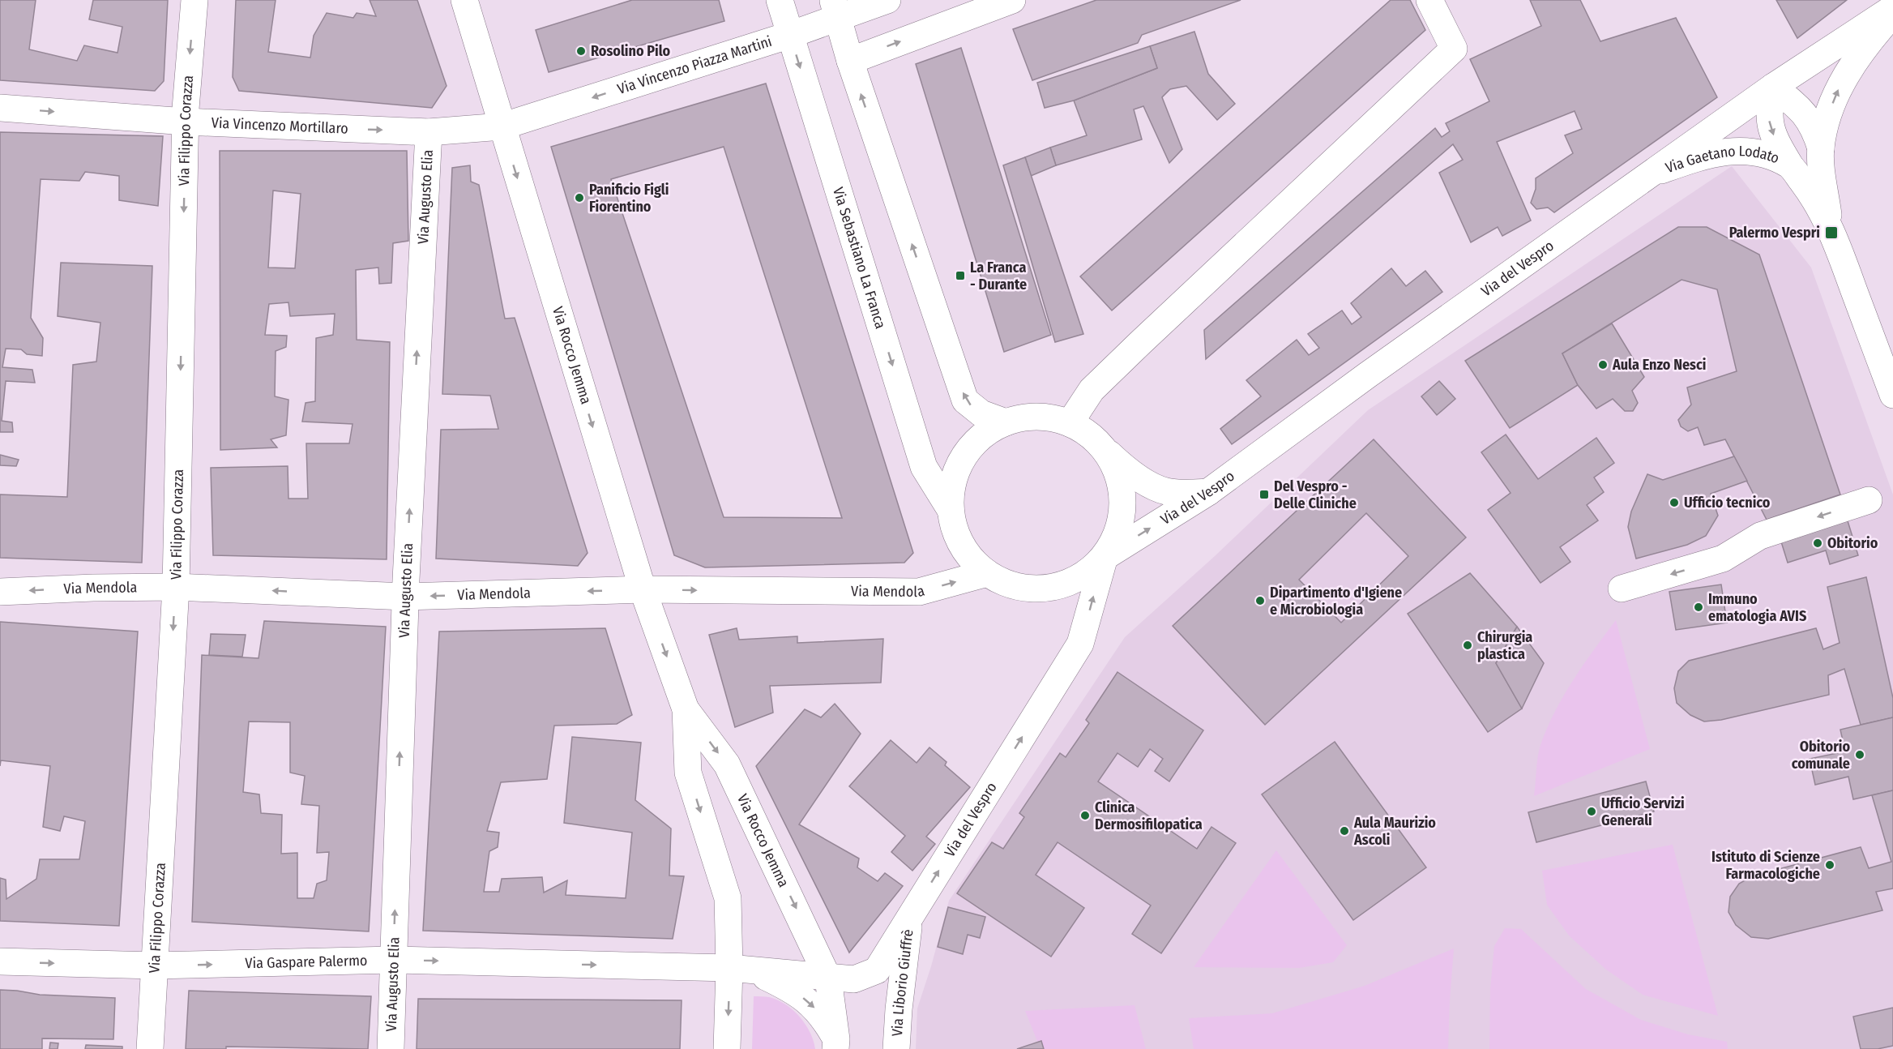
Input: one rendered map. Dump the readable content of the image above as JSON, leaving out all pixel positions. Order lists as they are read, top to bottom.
{
  "streets": {
    "street": [
      "Via Vincenzo Piazza Martini",
      "Via Vincenzo Mortillaro",
      "Via Filippo Corazza",
      "Via Gaetano Lodato",
      "Via Augusto Elia",
      "Via Sebastiano La Franca",
      "Via del Vespro",
      "Via Rocco Jemma",
      "Via Mendola",
      "Via Gaspare Palermo",
      "Via Liborio Giuffrè"
    ]
  },
  "crossings": [
    ["Via Vincenzo Piazza Martini", "Via Vincenzo Mortillaro"],
    ["Via Vincenzo Piazza Martini", "Via Sebastiano La Franca"],
    ["Via Vincenzo Piazza Martini", "Via Rocco Jemma"],
    ["Via Vincenzo Mortillaro", "Via Filippo Corazza"],
    ["Via Vincenzo Mortillaro", "Via Augusto Elia"],
    ["Via Vincenzo Mortillaro", "Via Rocco Jemma"],
    ["Via Filippo Corazza", "Via Mendola"],
    ["Via Filippo Corazza", "Via Gaspare Palermo"],
    ["Via Gaetano Lodato", "Via del Vespro"],
    ["Via Augusto Elia", "Via Mendola"],
    ["Via Augusto Elia", "Via Gaspare Palermo"],
    ["Via Sebastiano La Franca", "Via del Vespro"],
    ["Via Sebastiano La Franca", "Via Mendola"],
    ["Via del Vespro", "Via Rocco Jemma"],
    ["Via del Vespro", "Via Mendola"],
    ["Via del Vespro", "Via Gaspare Palermo"],
    ["Via del Vespro", "Via Liborio Giuffrè"],
    ["Via Rocco Jemma", "Via Mendola"],
    ["Via Rocco Jemma", "Via Gaspare Palermo"]
  ],
  "one_way": [
    "Via Vincenzo Piazza Martini",
    "Via Vincenzo Mortillaro",
    "Via Filippo Corazza",
    "Via Augusto Elia",
    "Via Rocco Jemma",
    "Via Gaspare Palermo"
  ],
  "places": {
    "other": [
      "Rosolino Pilo",
      "Panificio Figli Fiorentino",
      "Aula Enzo Nesci",
      "Ufficio tecnico",
      "Obitorio",
      "Dipartimento d'Igiene e Microbiologia",
      "Immuno ematologia AVIS",
      "Chirurgia plastica",
      "Obitorio comunale",
      "Ufficio Servizi Generali",
      "Clinica Dermosifilopatica",
      "Aula Maurizio Ascoli",
      "Istituto di Scienze Farmacologiche"
    ],
    "transit": ["Palermo Vespri", "La Franca - Durante", "Del Vespro - Delle Cliniche"]
  }
}
